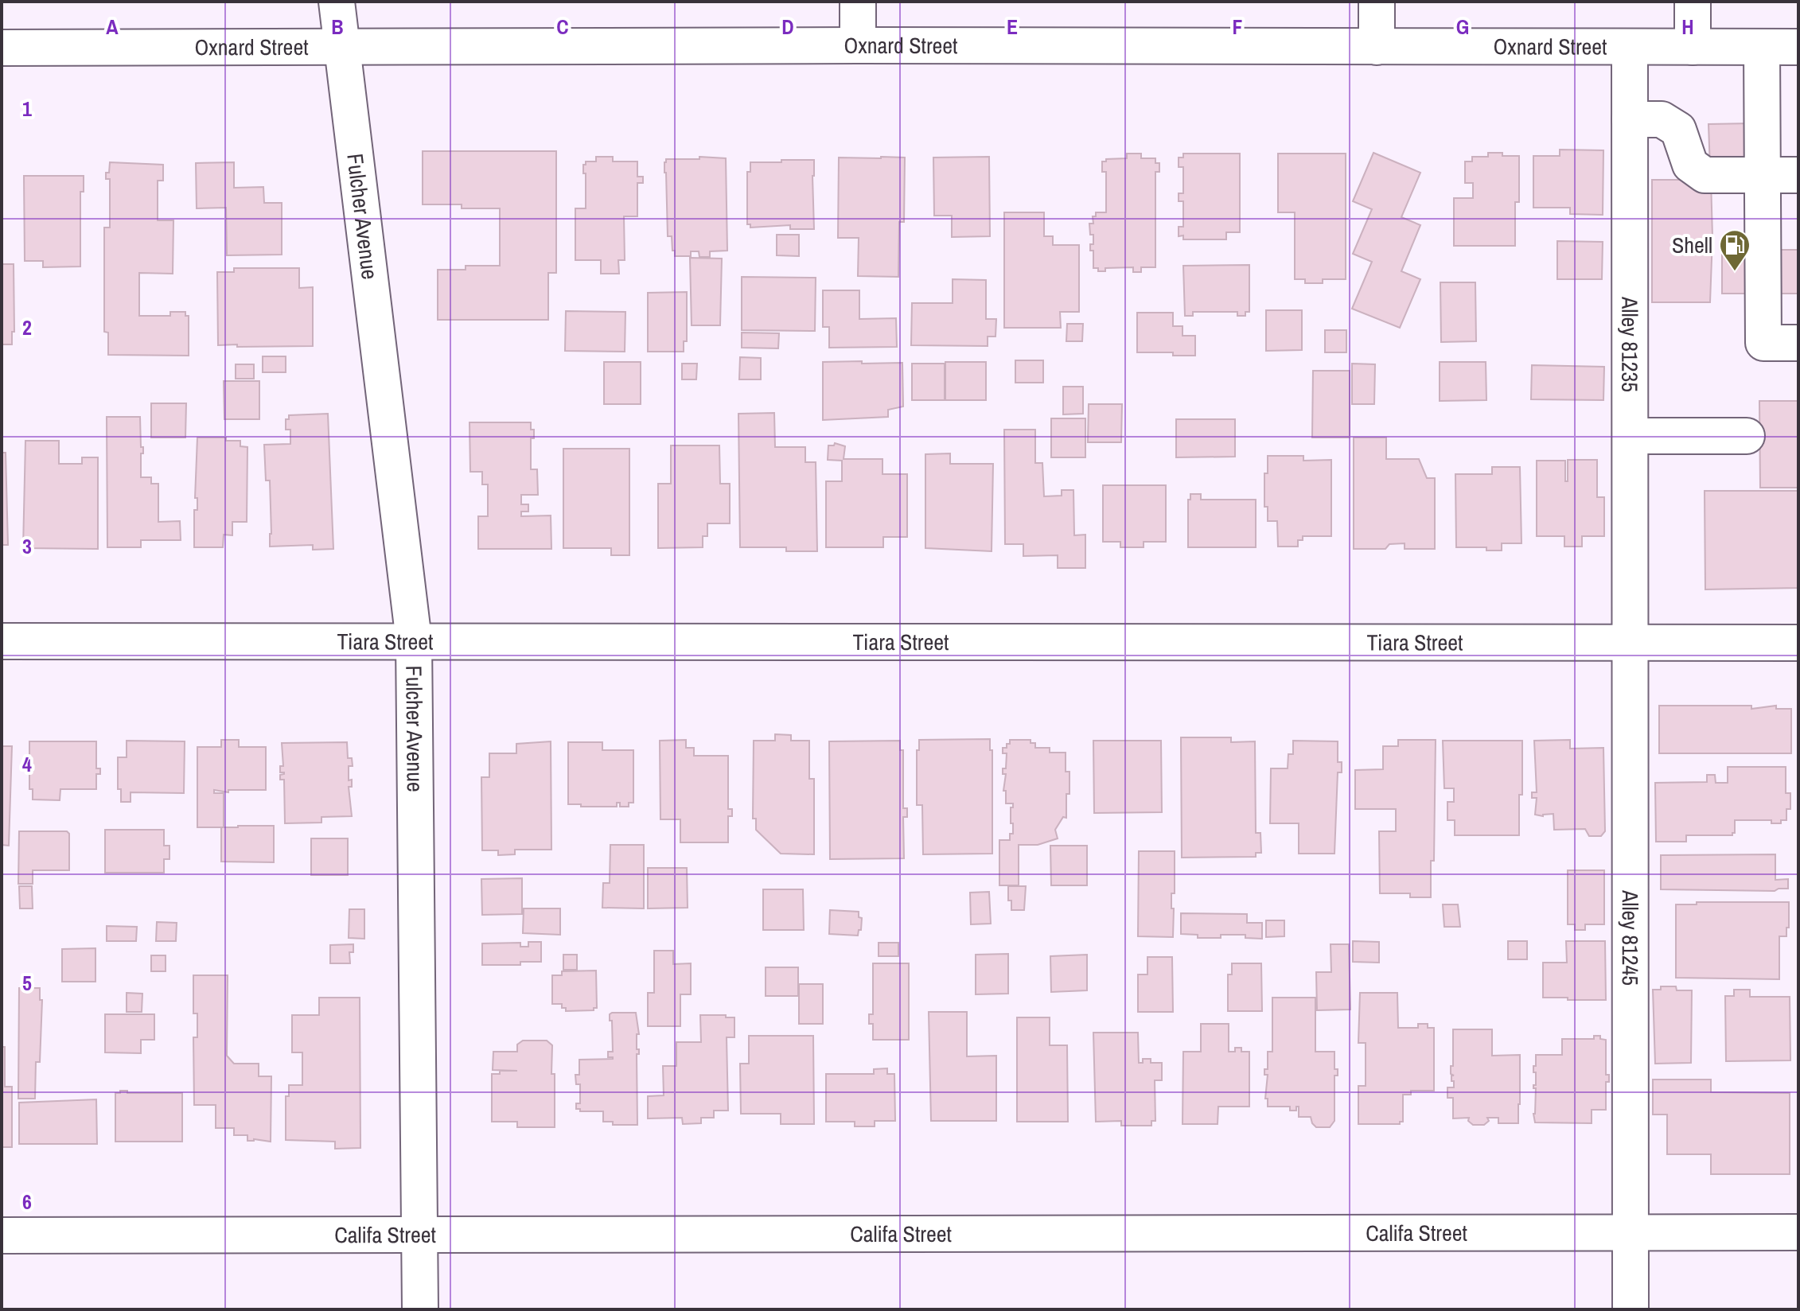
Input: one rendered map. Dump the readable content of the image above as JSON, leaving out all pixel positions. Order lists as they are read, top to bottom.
{
  "streets": {
    "street": [
      "Oxnard Street",
      "Fulcher Avenue",
      "Alley 81235",
      "Tiara Street",
      "Alley 81245",
      "Califa Street"
    ]
  },
  "crossings": [
    ["Oxnard Street", "Fulcher Avenue"],
    ["Oxnard Street", "Alley 81235"],
    ["Fulcher Avenue", "Tiara Street"],
    ["Fulcher Avenue", "Califa Street"],
    ["Alley 81235", "Tiara Street"],
    ["Alley 81235", "Alley 81245"],
    ["Tiara Street", "Alley 81245"],
    ["Alley 81245", "Califa Street"]
  ],
  "places": {
    "fuel station": ["Shell"]
  },
  "grid": {
    "columns": [
      "A",
      "B",
      "C",
      "D",
      "E",
      "F",
      "G",
      "H"
    ],
    "rows": [
      "1",
      "2",
      "3",
      "4",
      "5",
      "6"
    ]
  }
}
